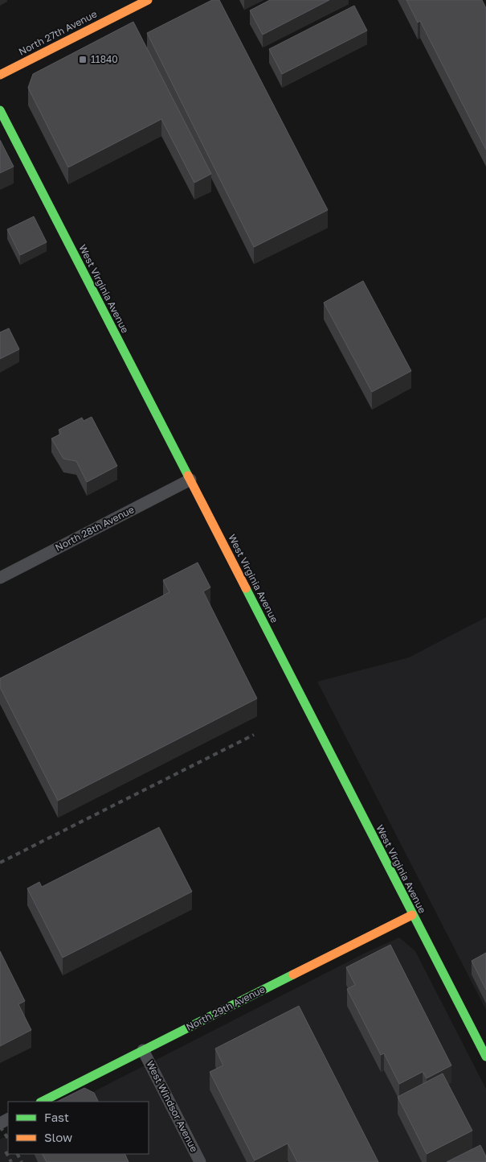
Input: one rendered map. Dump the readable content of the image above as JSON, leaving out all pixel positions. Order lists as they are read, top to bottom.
{
  "streets": {
    "street": [
      "North 27th Avenue",
      "West Virginia Avenue",
      "North 28th Avenue",
      "North 29th Avenue",
      "West Windsor Avenue"
    ]
  },
  "crossings": [
    ["West Virginia Avenue", "North 28th Avenue"],
    ["West Virginia Avenue", "North 29th Avenue"],
    ["North 29th Avenue", "West Windsor Avenue"]
  ],
  "places": {
    "transit": ["11840"]
  },
  "legend": ["Fast", "Slow"]
}
